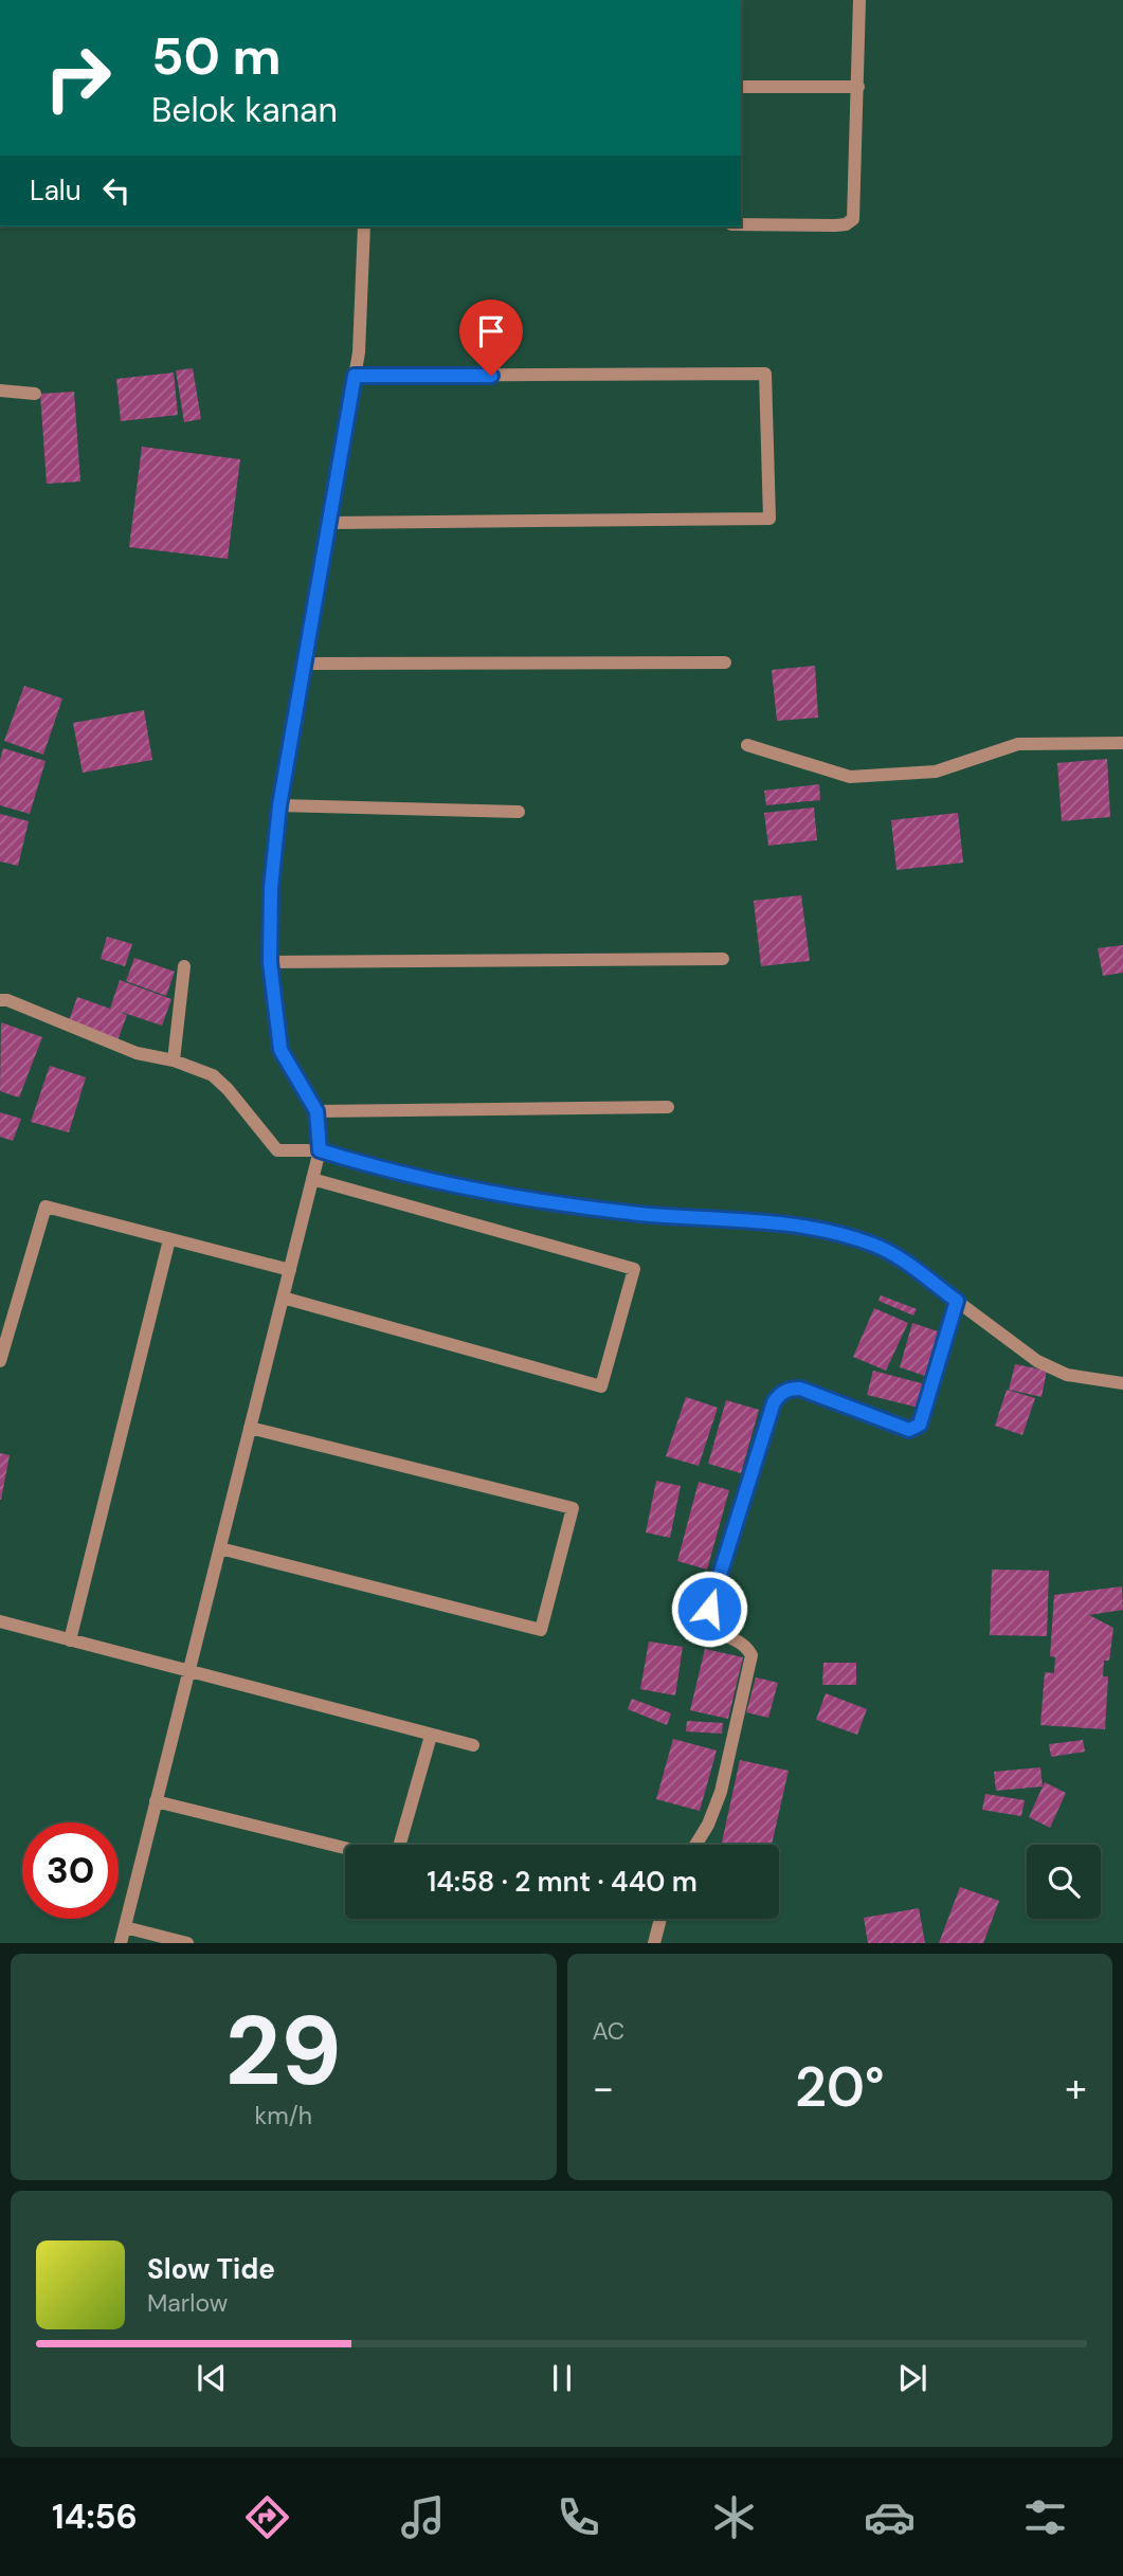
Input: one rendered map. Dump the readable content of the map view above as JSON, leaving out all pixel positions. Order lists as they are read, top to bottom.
{
  "page": {
    "turn": ["50 m", "Belok kanan"],
    "then": "Lalu",
    "limit": "30",
    "trip": "14:58 · 2 mnt · 440 m",
    "tile": [
      ["29", "km/h"],
      "AC"
    ],
    "heat": ["−", "20°", "+"],
    "song": ["Slow Tide", "Marlow"],
    "tabs": "14:56"
  }
}
